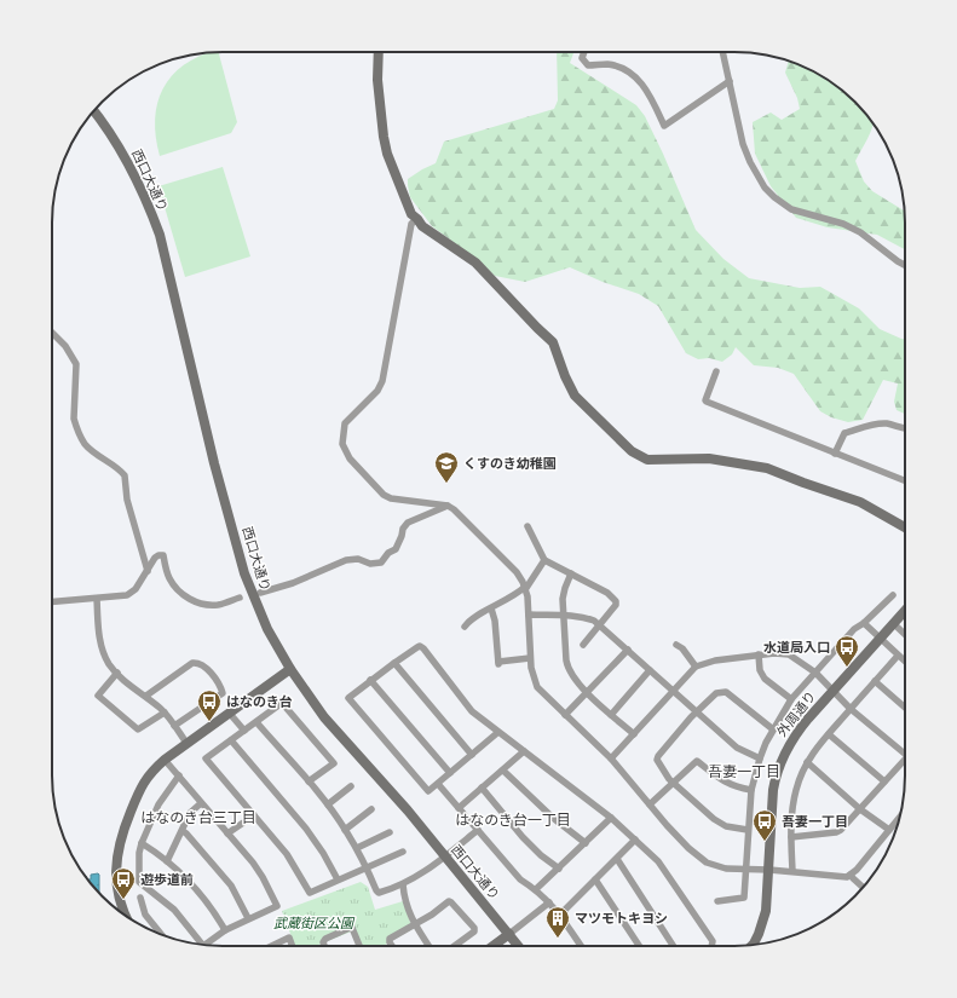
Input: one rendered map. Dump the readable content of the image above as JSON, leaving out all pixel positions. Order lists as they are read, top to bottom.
{
  "streets": {
    "street": ["西口大通り", "外周通り"]
  },
  "districts": ["吾妻一丁目", "はなのき台三丁目", "はなのき台一丁目"],
  "parks": ["武蔵街区公園"],
  "places": {
    "school or university": ["くすのき幼稚園"],
    "bus stop": [
      "水道局入口",
      "はなのき台",
      "吾妻一丁目",
      "遊歩道前"
    ],
    "building": ["マツモトキヨシ"]
  }
}
